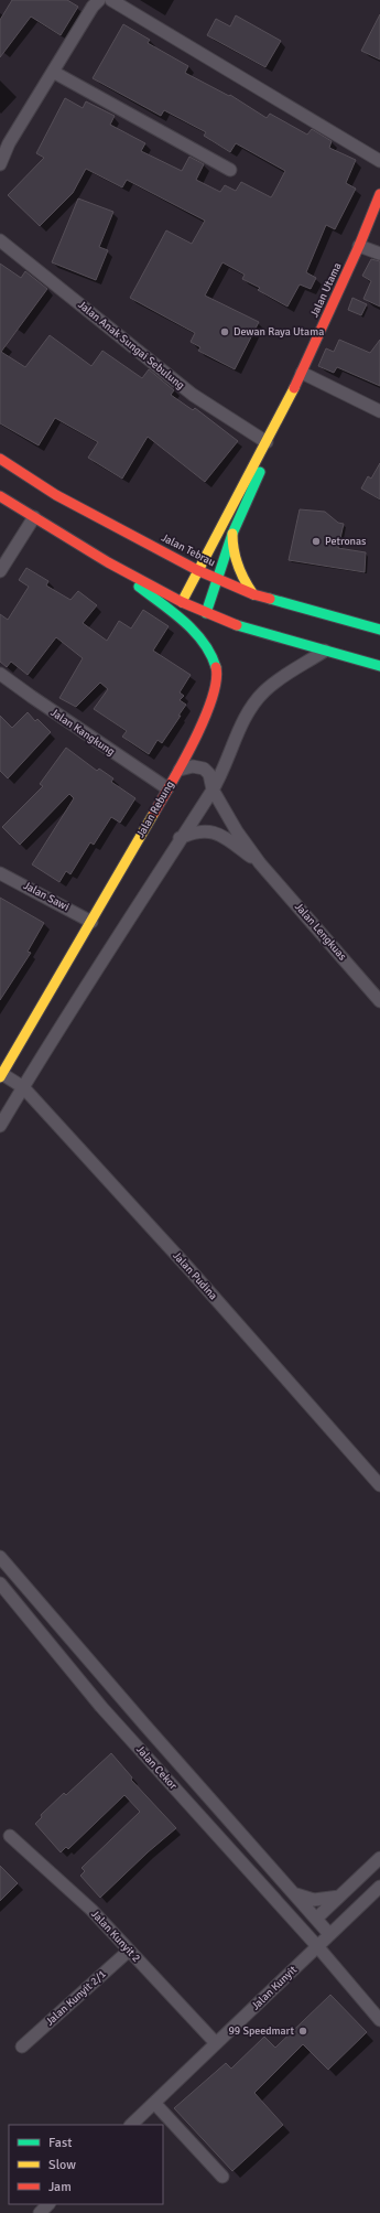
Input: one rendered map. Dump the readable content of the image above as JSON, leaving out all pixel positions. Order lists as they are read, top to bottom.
{
  "streets": {
    "main road": ["Jalan Utama", "Jalan Tebrau", "Jalan Rebung"],
    "street": [
      "Jalan Anak Sungai Sebulung",
      "Jalan Kangkung",
      "Jalan Sawi",
      "Jalan Lengkuas",
      "Jalan Pudina",
      "Jalan Cekor",
      "Jalan Kunyit 2",
      "Jalan Kunyit",
      "Jalan Kunyit 2/1"
    ]
  },
  "crossings": [
    ["Jalan Utama", "Jalan Anak Sungai Sebulung"],
    ["Jalan Utama", "Jalan Tebrau"],
    ["Jalan Kangkung", "Jalan Rebung"],
    ["Jalan Rebung", "Jalan Sawi"],
    ["Jalan Rebung", "Jalan Lengkuas"],
    ["Jalan Rebung", "Jalan Pudina"],
    ["Jalan Cekor", "Jalan Kunyit"],
    ["Jalan Kunyit 2", "Jalan Kunyit"],
    ["Jalan Kunyit 2", "Jalan Kunyit 2/1"]
  ],
  "places": ["Dewan Raya Utama", "Petronas", "99 Speedmart"],
  "legend": ["Fast", "Slow", "Jam"]
}
